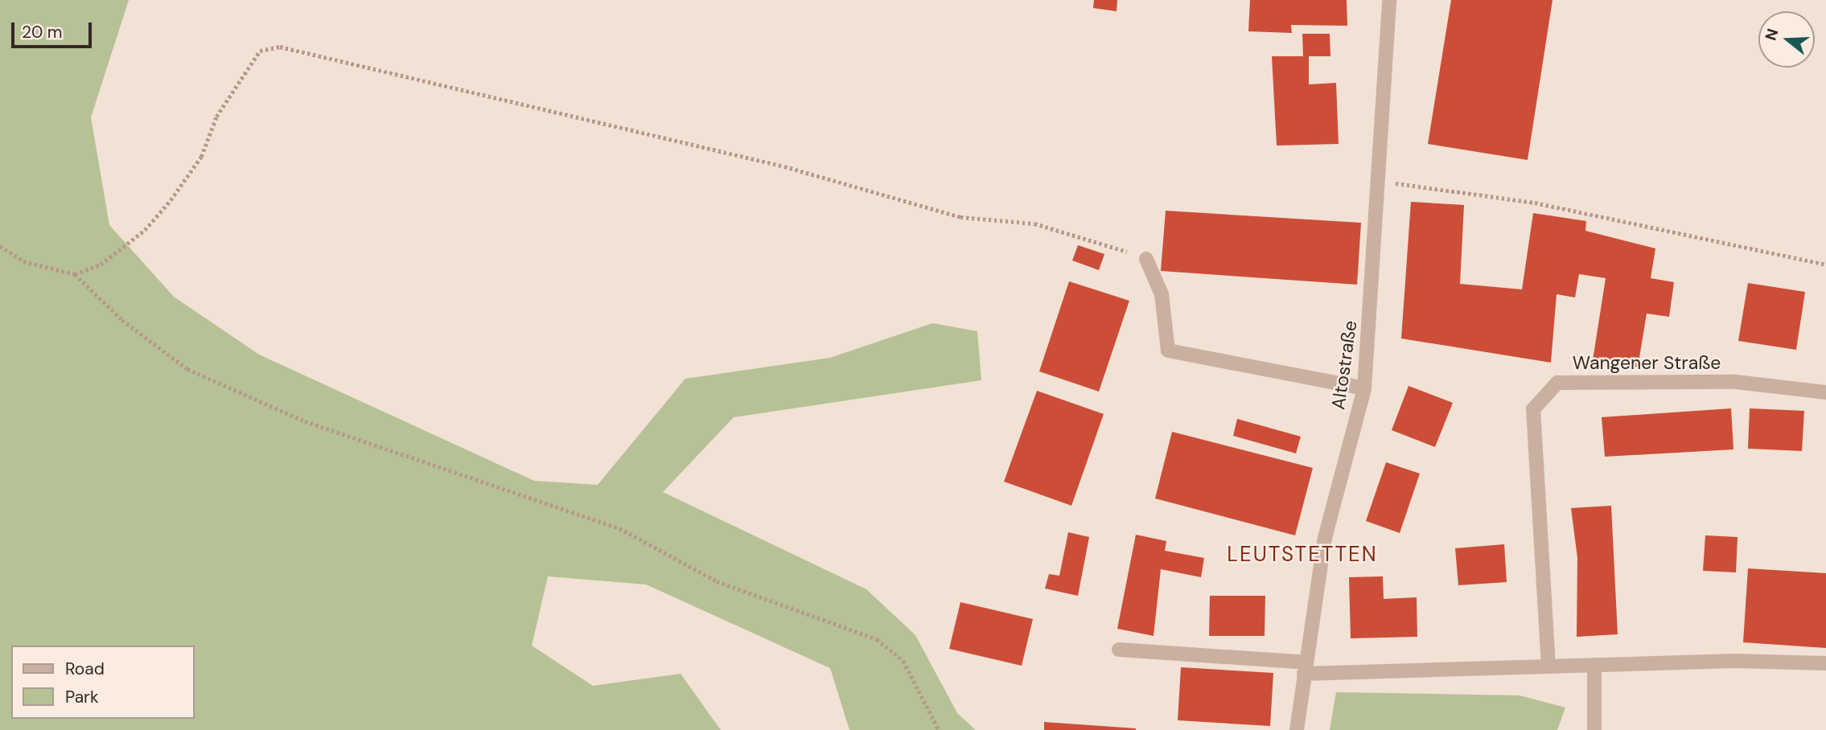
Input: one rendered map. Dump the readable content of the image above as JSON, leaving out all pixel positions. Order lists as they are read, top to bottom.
{
  "streets": {
    "street": ["Wangener Straße", "Altostraße"]
  },
  "districts": ["LEUTSTETTEN"],
  "legend": ["Road", "Park"],
  "scale_bar": "20 m",
  "north": "left"
}
